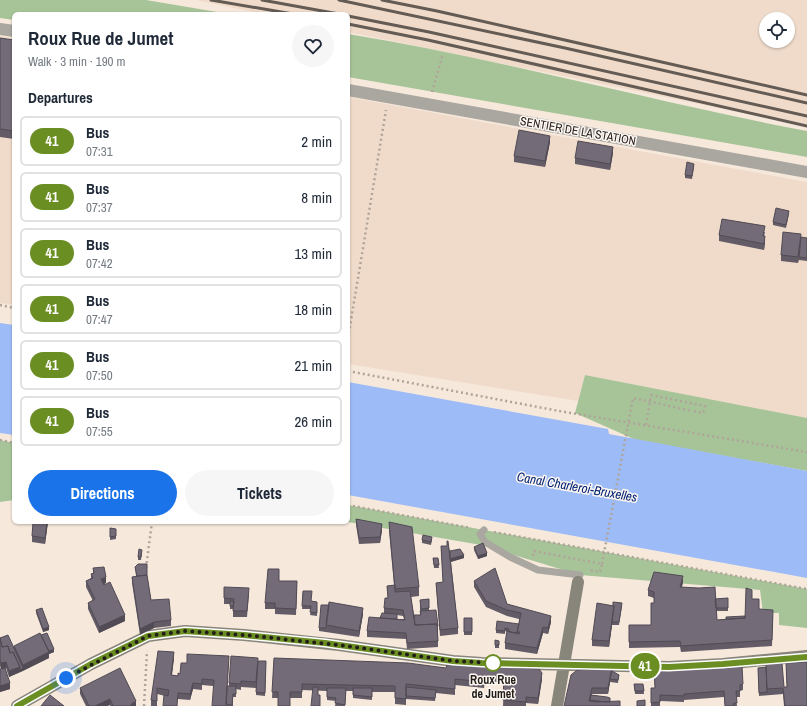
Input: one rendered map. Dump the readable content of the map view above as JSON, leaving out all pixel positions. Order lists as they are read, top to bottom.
{
  "streets": {
    "street": ["SENTIER DE LA STATION"]
  },
  "water": ["Canal Charleroi-Bruxelles"],
  "places": ["Roux Rue de Jumet"],
  "lines": ["bus line 41"],
  "page": {
    "on_map": "41",
    "heading": [
      ["Roux Rue de Jumet", "Walk · 3 min · 190 m"],
      "Departures"
    ],
    "list": [
      {
        "mark": "41",
        "name": "Bus",
        "note": "07:31",
        "value": "2 min"
      },
      {
        "mark": "41",
        "name": "Bus",
        "note": "07:37",
        "value": "8 min"
      },
      {
        "mark": "41",
        "name": "Bus",
        "note": "07:42",
        "value": "13 min"
      },
      {
        "mark": "41",
        "name": "Bus",
        "note": "07:47",
        "value": "18 min"
      },
      {
        "mark": "41",
        "name": "Bus",
        "note": "07:50",
        "value": "21 min"
      },
      {
        "mark": "41",
        "name": "Bus",
        "note": "07:55",
        "value": "26 min"
      }
    ],
    "buttons": ["Directions", "Tickets"]
  }
}
